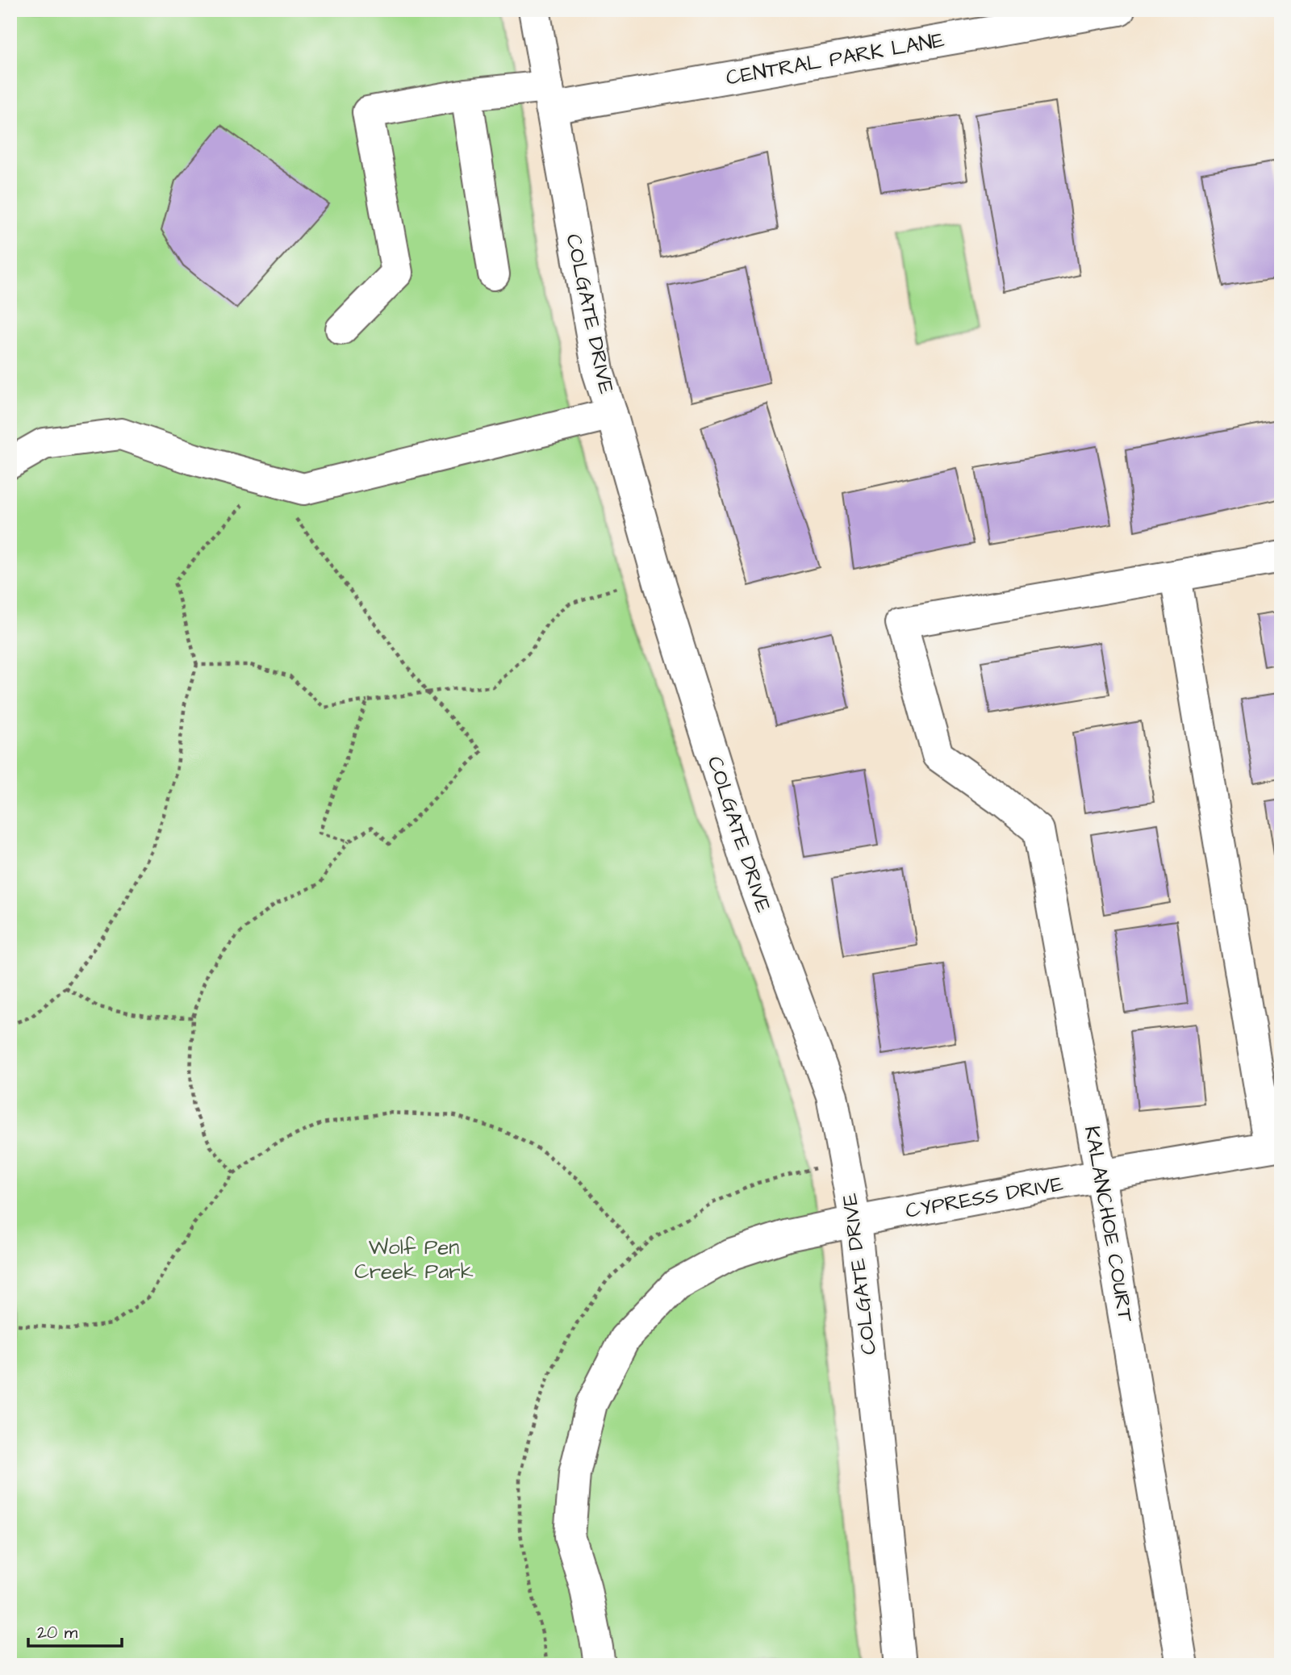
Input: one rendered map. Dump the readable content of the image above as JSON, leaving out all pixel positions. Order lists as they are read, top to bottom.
{
  "streets": {
    "street": [
      "CENTRAL PARK LANE",
      "COLGATE DRIVE",
      "CYPRESS DRIVE",
      "KALANCHOE COURT"
    ]
  },
  "crossings": [
    ["CENTRAL PARK LANE", "COLGATE DRIVE"],
    ["COLGATE DRIVE", "CYPRESS DRIVE"],
    ["CYPRESS DRIVE", "KALANCHOE COURT"]
  ],
  "parks": ["Wolf Pen Creek Park"],
  "scale_bar": "20 m"
}
